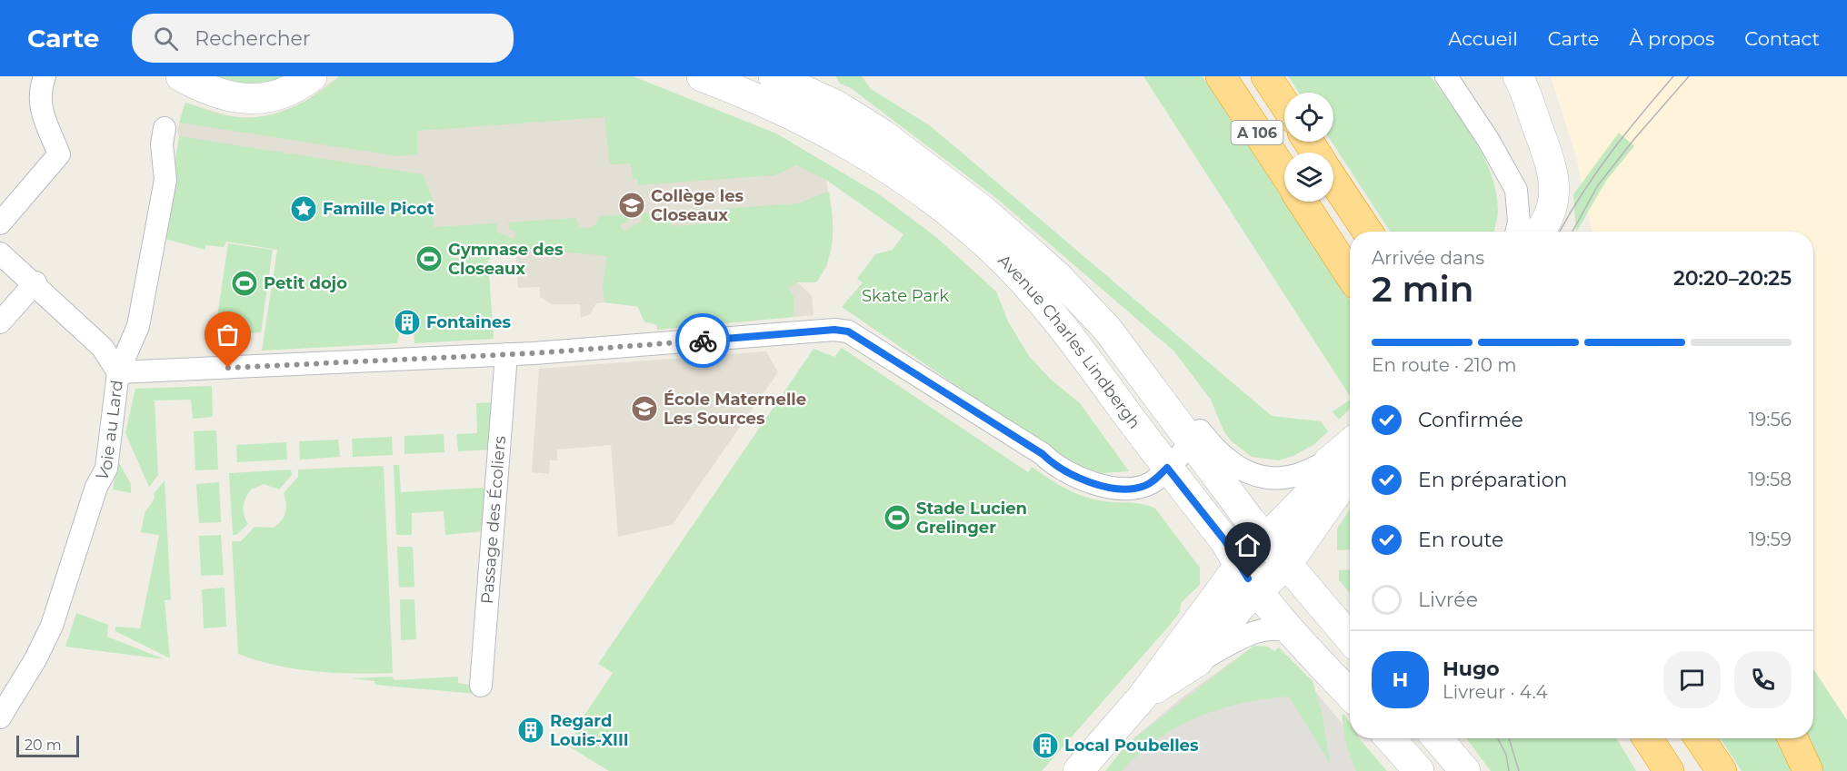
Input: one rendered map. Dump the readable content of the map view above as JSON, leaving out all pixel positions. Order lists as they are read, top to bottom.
{
  "streets": {
    "highway": ["A 106"],
    "main road": ["Avenue Charles Lindbergh"],
    "street": ["Voie au Lard", "Passage des Écoliers"]
  },
  "parks": ["Skate Park"],
  "places": {
    "school or university": ["Collège les Closeaux", "École Maternelle Les Sources"],
    "place": ["Famille Picot"],
    "sports": ["Gymnase des Closeaux", "Petit dojo", "Stade Lucien Grelinger"],
    "building": ["Fontaines", "Regard Louis-XIII", "Local Poubelles"]
  },
  "scale_bar": "20 m",
  "page": {
    "header": "Carte",
    "search": "Rechercher",
    "nav": [
      "Accueil",
      "Carte",
      "À propos",
      "Contact"
    ],
    "heading": ["2 min", "Arrivée dans", "20:20–20:25"],
    "panel": ["Hugo", "Livreur · 4.4"],
    "bar": "En route · 210 m",
    "list": [
      ["Confirmée", "19:56"],
      ["En préparation", "19:58"],
      ["En route", "19:59"],
      "Livrée"
    ],
    "round": "H",
    "scale": "20 m"
  }
}
